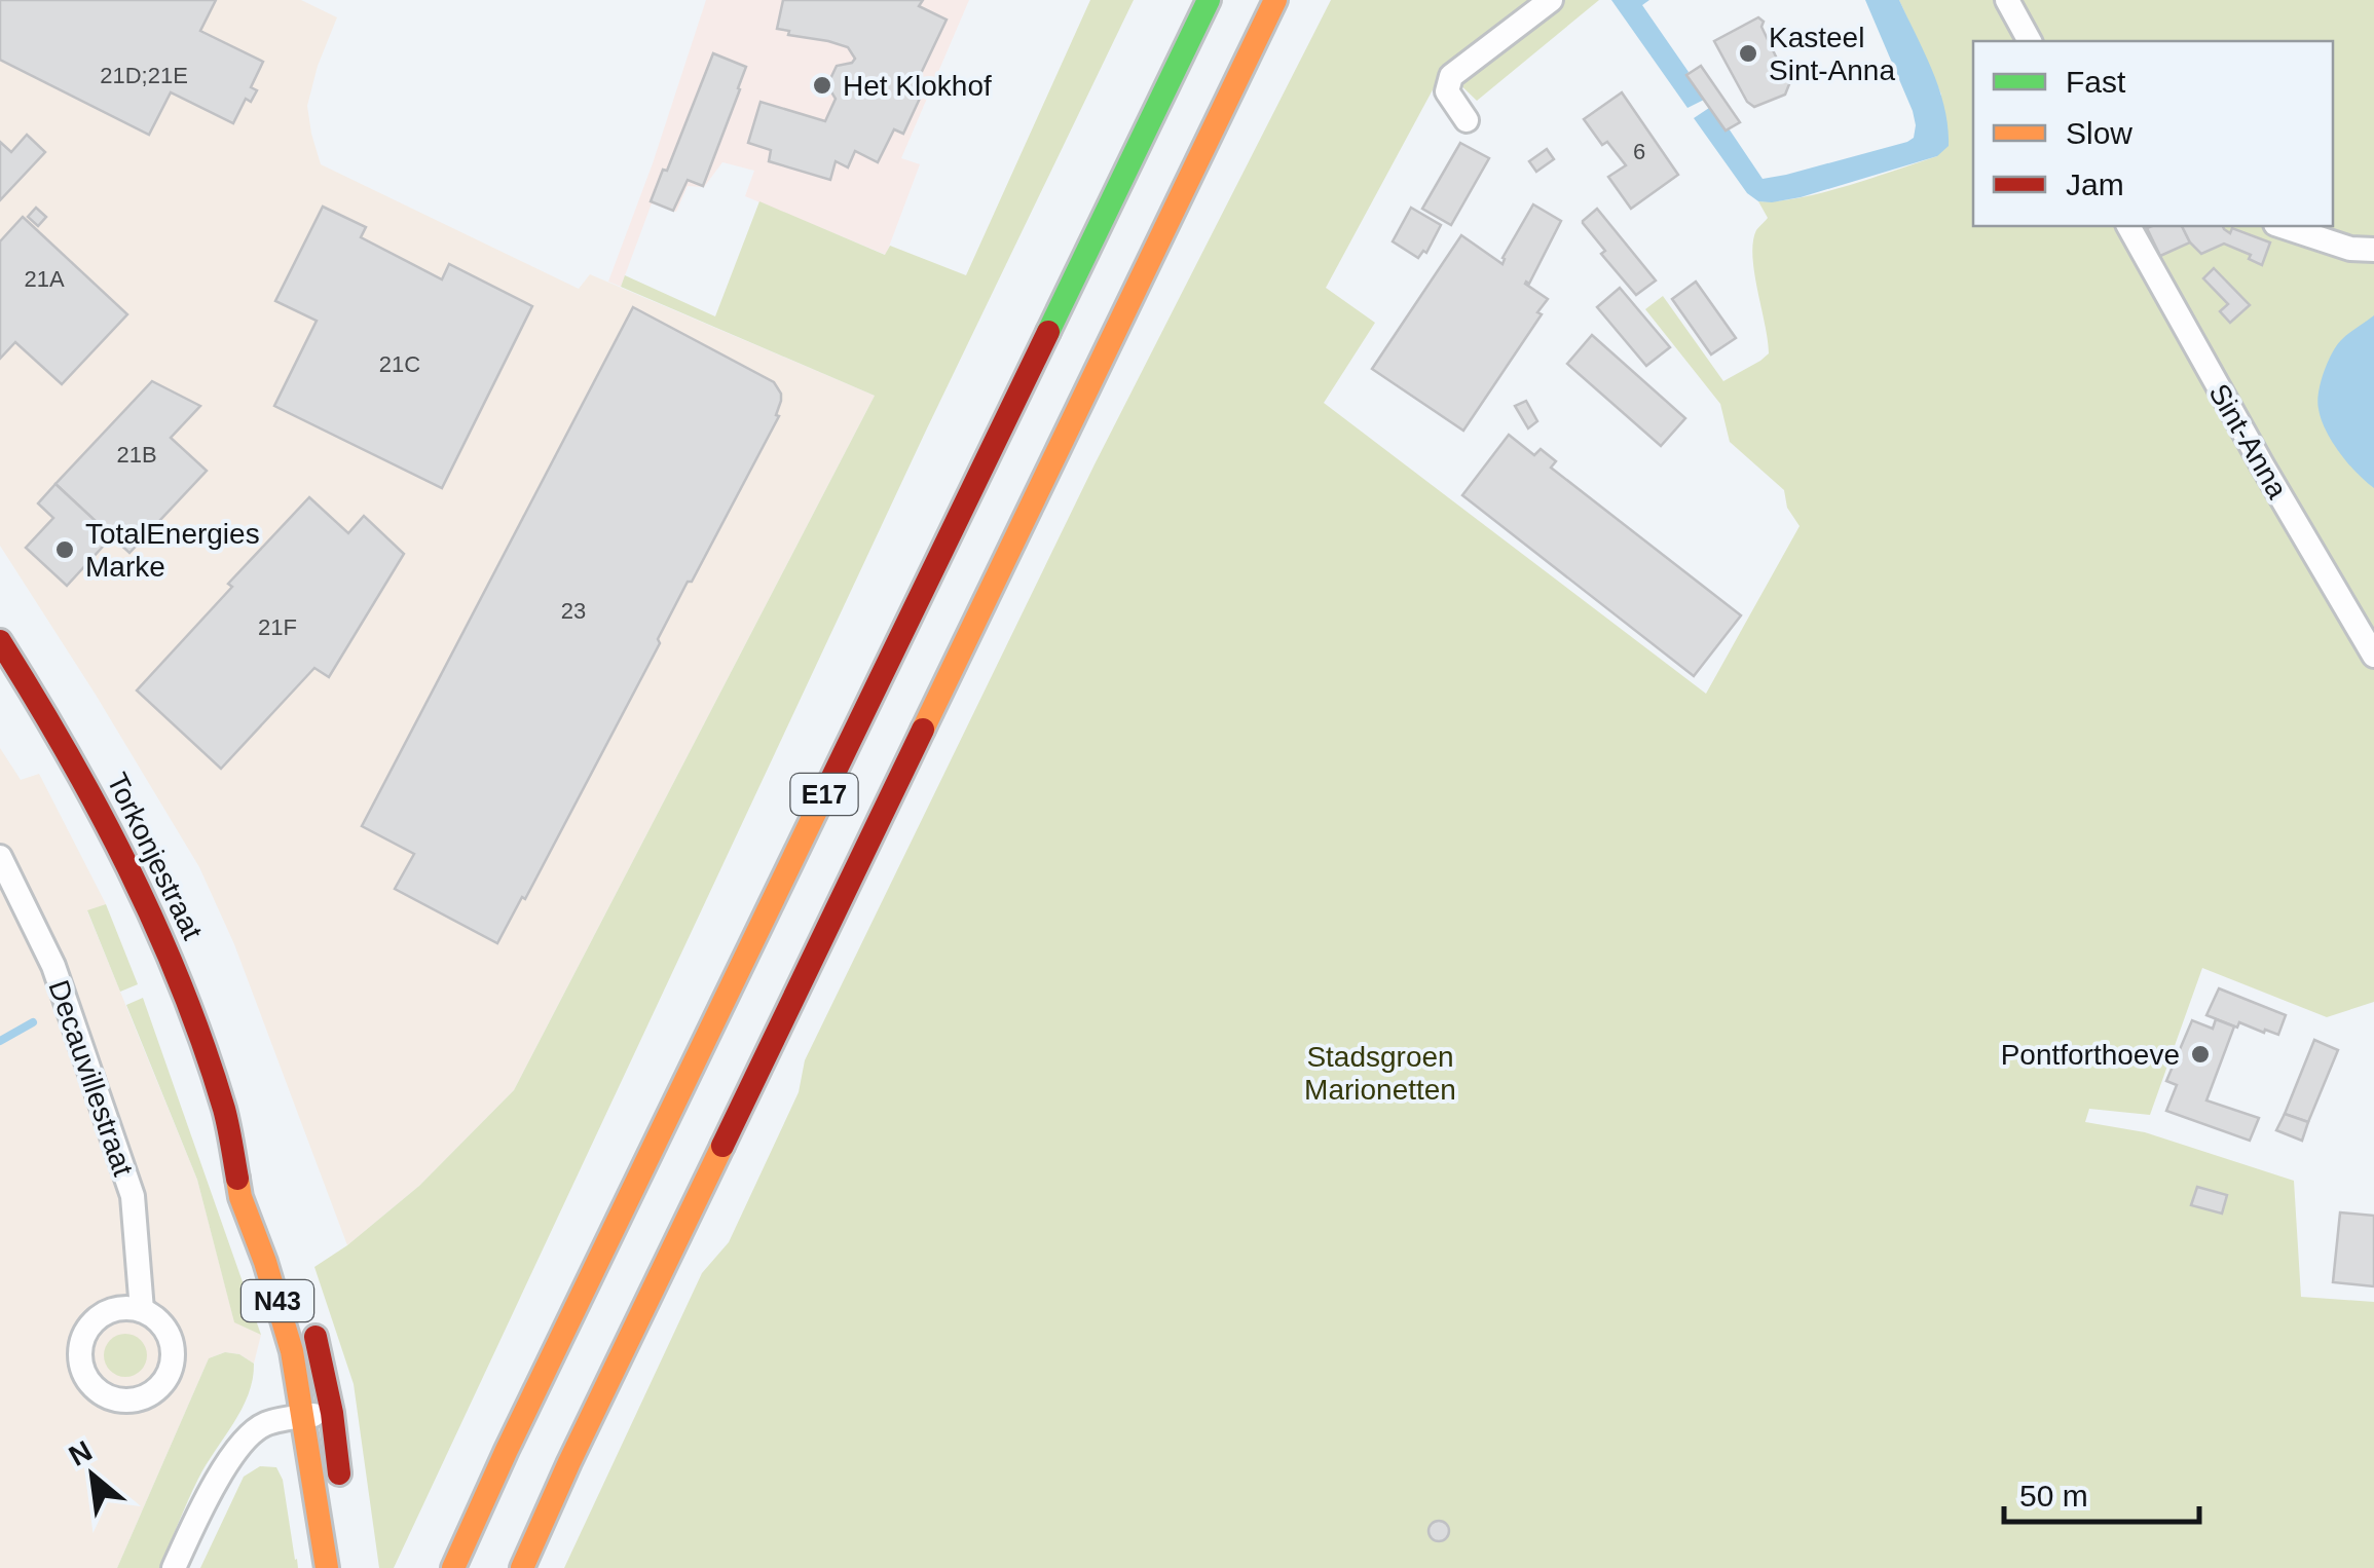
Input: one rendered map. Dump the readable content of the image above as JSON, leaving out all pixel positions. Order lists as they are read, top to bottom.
{
  "streets": {
    "main road": ["E17", "Torkonjestraat", "N43"],
    "street": ["Sint-Anna", "Decauvillestraat"]
  },
  "parks": ["Stadsgroen Marionetten"],
  "places": [
    "Kasteel Sint-Anna",
    "Het Klokhof",
    "TotalEnergies Marke",
    "Pontforthoeve"
  ],
  "house_numbers": [
    "21D;21E",
    "6",
    "21A",
    "21C",
    "21B",
    "23",
    "21F"
  ],
  "legend": ["Fast", "Slow", "Jam"],
  "scale_bar": "50 m",
  "north": "top left"
}
